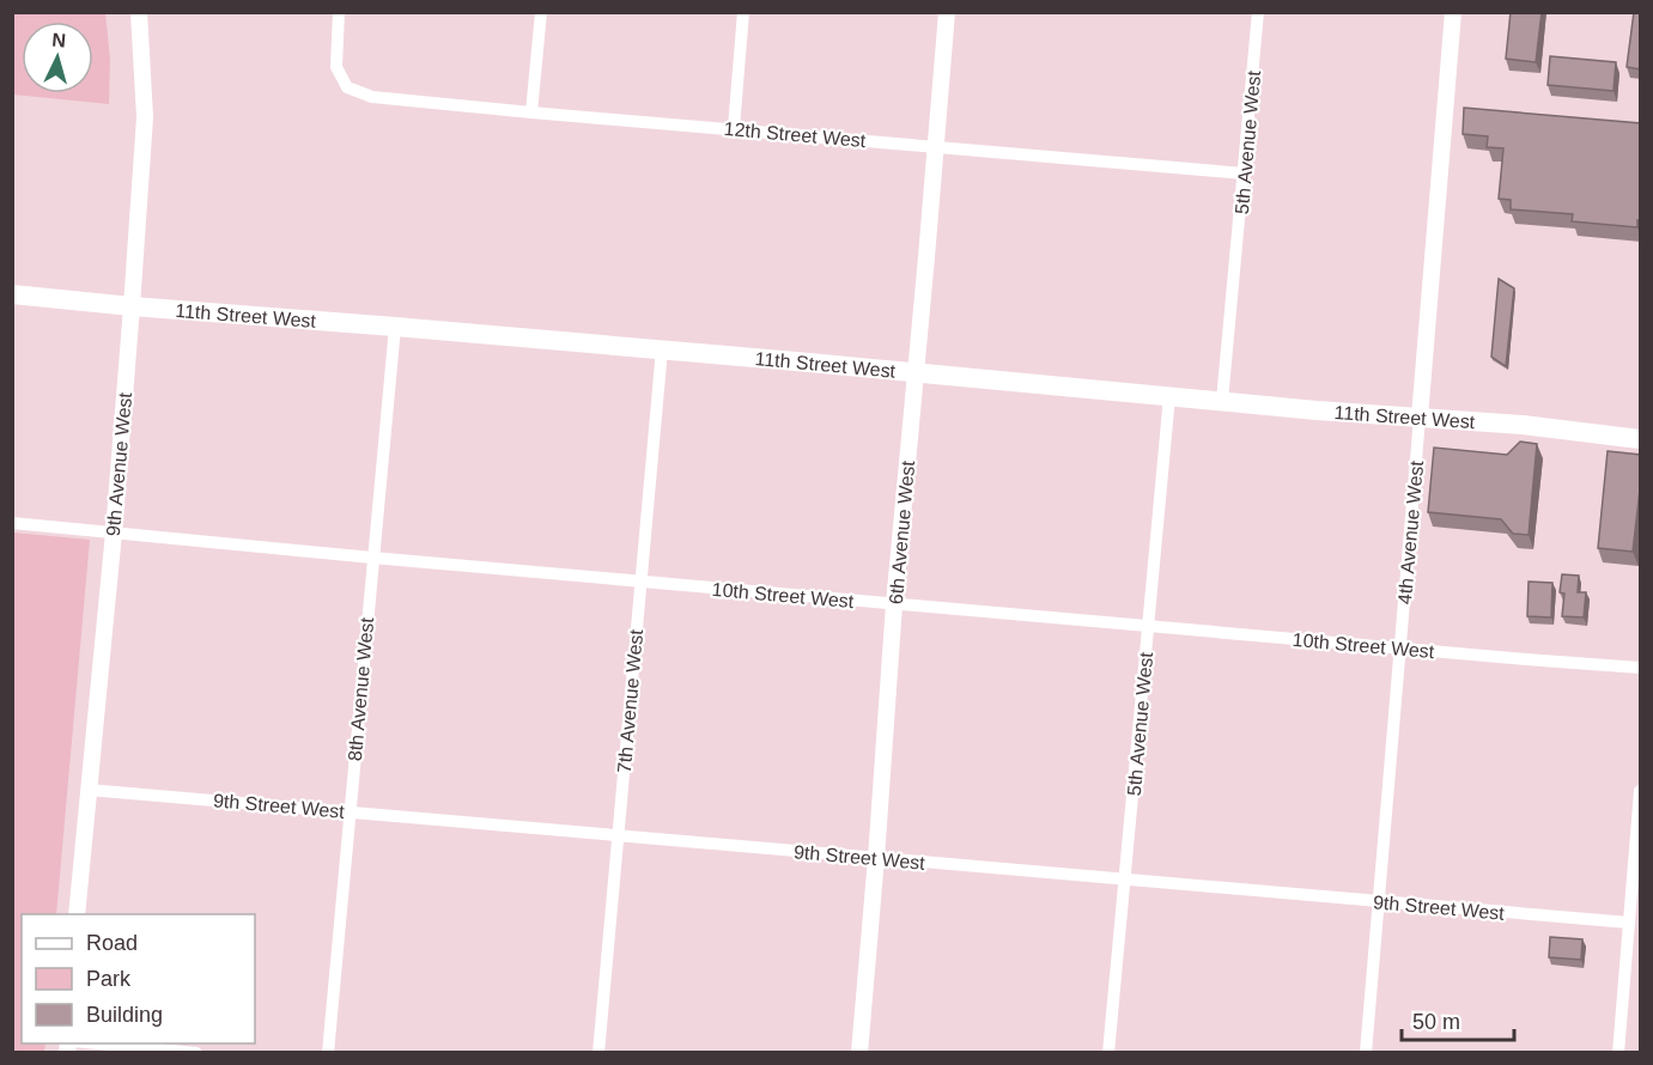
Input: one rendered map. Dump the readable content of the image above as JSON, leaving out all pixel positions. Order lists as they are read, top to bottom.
{
  "streets": {
    "main road": ["11th Street West"],
    "street": [
      "12th Street West",
      "5th Avenue West",
      "9th Avenue West",
      "6th Avenue West",
      "4th Avenue West",
      "10th Street West",
      "8th Avenue West",
      "7th Avenue West",
      "9th Street West"
    ]
  },
  "crossings": [
    ["12th Street West", "5th Avenue West"],
    ["12th Street West", "6th Avenue West"],
    ["5th Avenue West", "11th Street West"],
    ["5th Avenue West", "10th Street West"],
    ["5th Avenue West", "9th Street West"],
    ["11th Street West", "9th Avenue West"],
    ["11th Street West", "6th Avenue West"],
    ["11th Street West", "4th Avenue West"],
    ["11th Street West", "8th Avenue West"],
    ["11th Street West", "7th Avenue West"],
    ["9th Avenue West", "10th Street West"],
    ["9th Avenue West", "9th Street West"],
    ["6th Avenue West", "10th Street West"],
    ["6th Avenue West", "9th Street West"],
    ["4th Avenue West", "10th Street West"],
    ["4th Avenue West", "9th Street West"],
    ["10th Street West", "8th Avenue West"],
    ["10th Street West", "7th Avenue West"],
    ["8th Avenue West", "9th Street West"],
    ["7th Avenue West", "9th Street West"]
  ],
  "legend": ["Road", "Park", "Building"],
  "scale_bar": "50 m",
  "north": "top"
}
